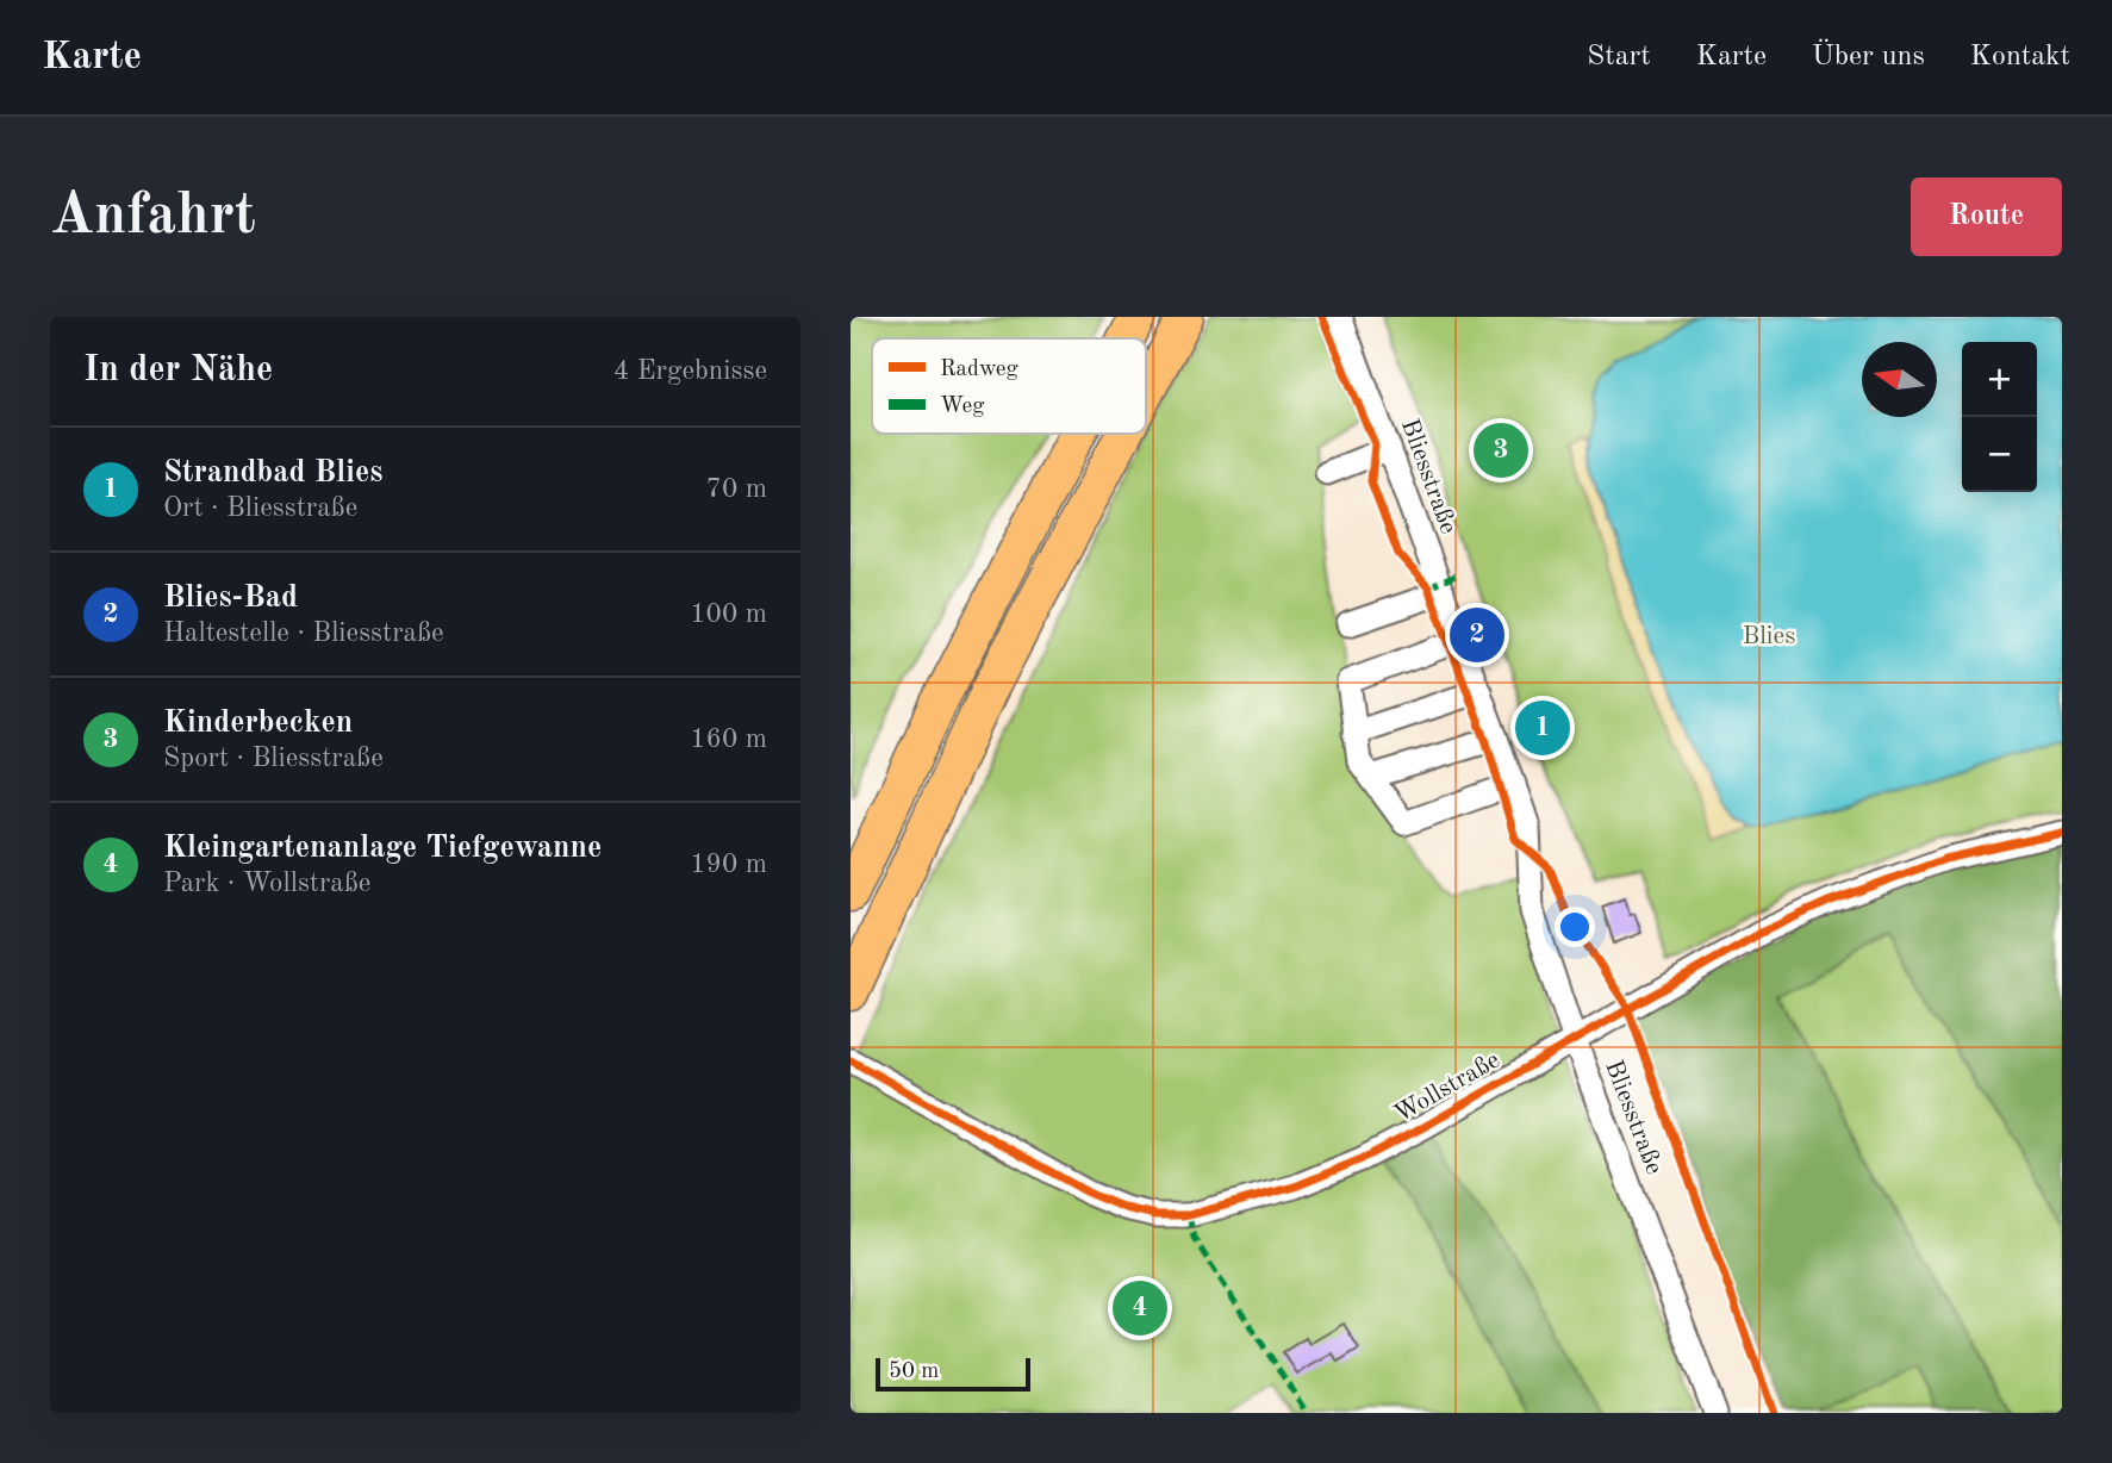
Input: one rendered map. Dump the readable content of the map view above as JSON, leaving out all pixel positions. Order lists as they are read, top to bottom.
{
  "streets": {
    "street": ["Bliesstraße", "Wollstraße"]
  },
  "crossings": [
    ["Bliesstraße", "Wollstraße"]
  ],
  "parks": ["Blies"],
  "legend": ["Radweg", "Weg"],
  "scale_bar": "50 m",
  "north": "left",
  "page": {
    "header": "Karte",
    "nav": [
      "Start",
      "Karte",
      "Über uns",
      "Kontakt"
    ],
    "buttons": "Route",
    "title": "Anfahrt",
    "heading": ["In der Nähe", "4 Ergebnisse"],
    "map_buttons": ["+", "−"],
    "pins": [
      "3",
      "2",
      "1",
      "4"
    ],
    "list": [
      {
        "mark": "1",
        "name": "Strandbad Blies",
        "note": "Ort · Bliesstraße",
        "value": "70 m"
      },
      {
        "mark": "2",
        "name": "Blies-Bad",
        "note": "Haltestelle · Bliesstraße",
        "value": "100 m"
      },
      {
        "mark": "3",
        "name": "Kinderbecken",
        "note": "Sport · Bliesstraße",
        "value": "160 m"
      },
      {
        "mark": "4",
        "name": "Kleingartenanlage Tiefgewanne",
        "note": "Park · Wollstraße",
        "value": "190 m"
      }
    ],
    "scale": "50 m"
  }
}
